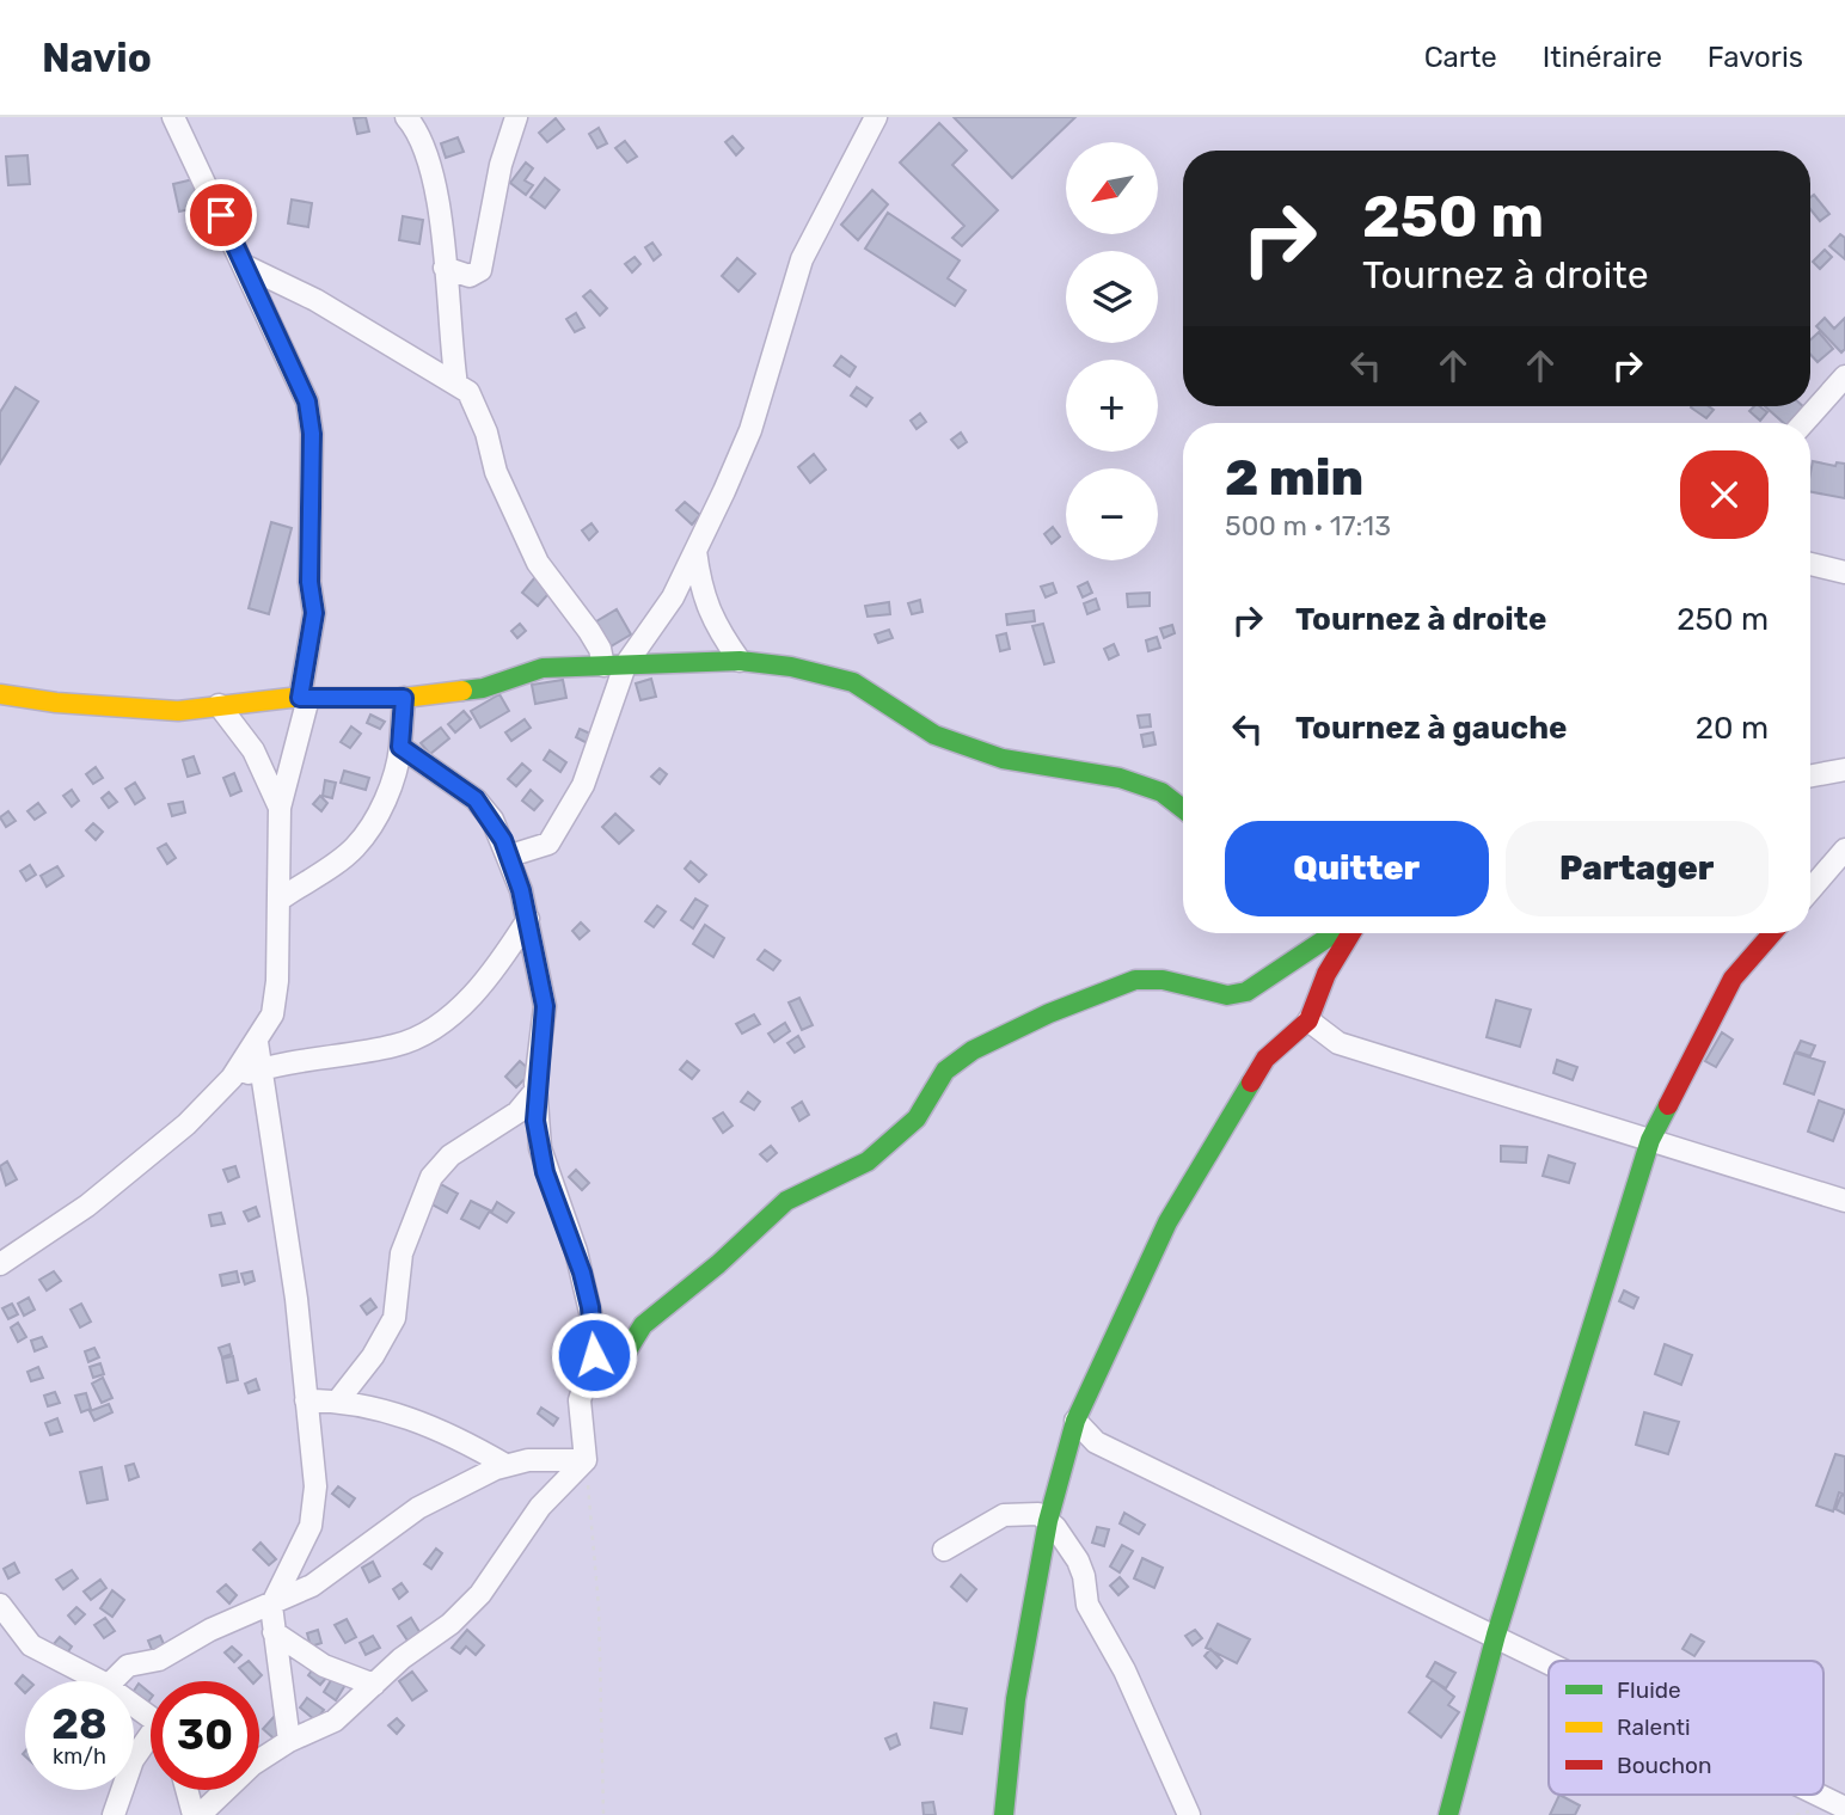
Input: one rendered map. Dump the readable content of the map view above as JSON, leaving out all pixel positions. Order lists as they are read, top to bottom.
{
  "legend": ["Fluide", "Ralenti", "Bouchon"],
  "north": "bottom left",
  "page": {
    "header": "Navio",
    "nav": ["Carte", "Itinéraire", "Favoris"],
    "map_buttons": ["+", "−"],
    "turn": ["250 m", "Tournez à droite"],
    "heading": ["2 min", "500 m · 17:13"],
    "list": [
      {
        "name": "Tournez à droite",
        "value": "250 m"
      },
      {
        "name": "Tournez à gauche",
        "value": "20 m"
      }
    ],
    "buttons": ["Quitter", "Partager"],
    "speed": "28 km/h",
    "limit": "30"
  }
}
